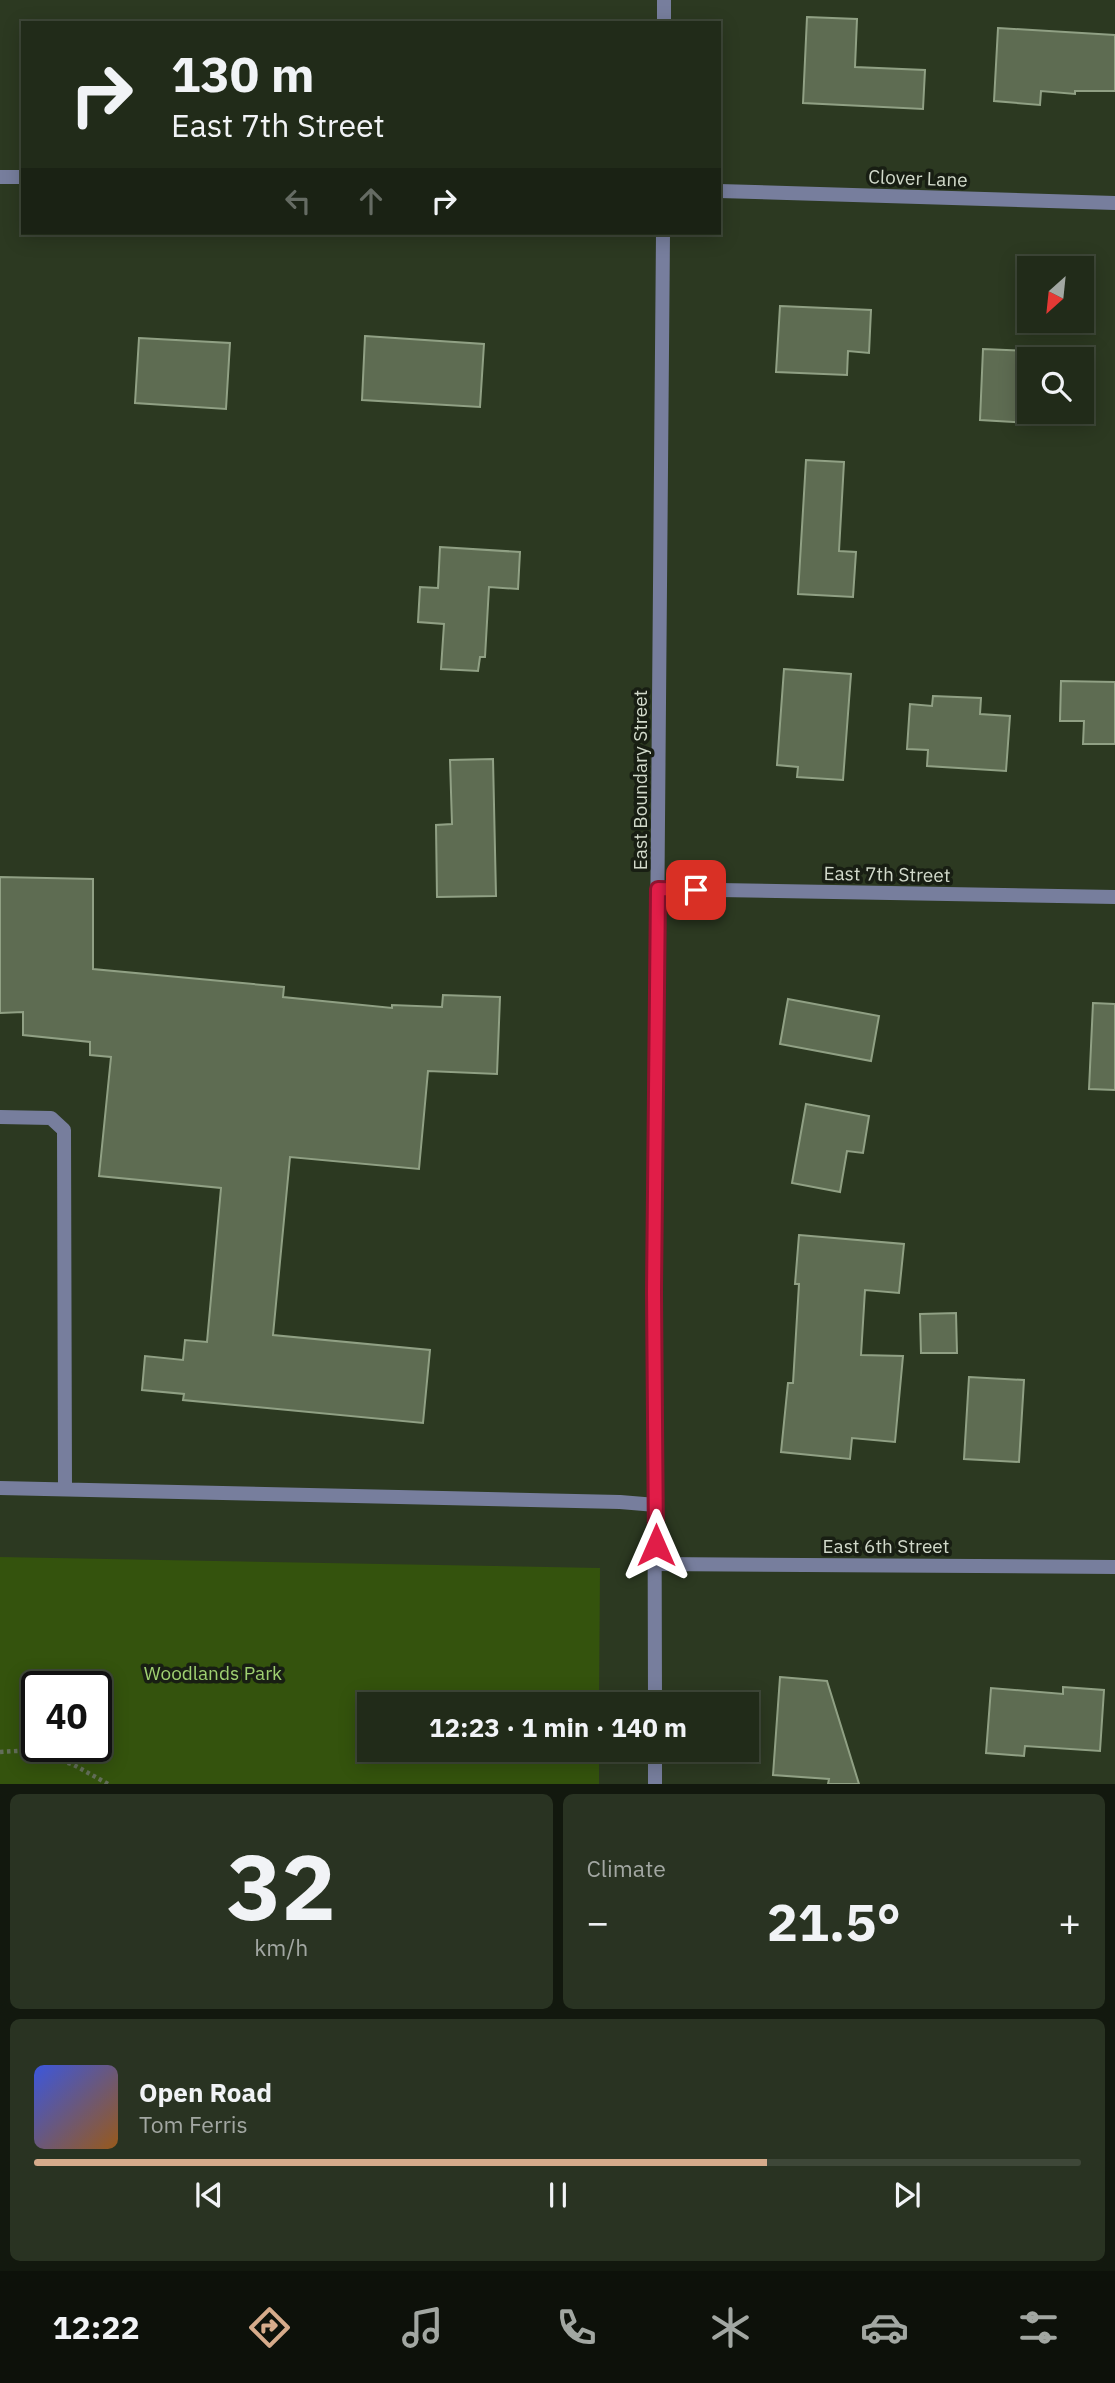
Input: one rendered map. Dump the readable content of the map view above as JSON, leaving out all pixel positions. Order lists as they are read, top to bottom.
{
  "streets": {
    "street": [
      "Clover Lane",
      "East Boundary Street",
      "East 7th Street",
      "East 6th Street"
    ]
  },
  "crossings": [
    ["East Boundary Street", "East 7th Street"],
    ["East Boundary Street", "East 6th Street"]
  ],
  "parks": ["Woodlands Park"],
  "north": "bottom left",
  "page": {
    "turn": ["130 m", "East 7th Street"],
    "limit": "40",
    "trip": "12:23 · 1 min · 140 m",
    "tile": [
      ["32", "km/h"],
      "Climate"
    ],
    "heat": ["−", "21.5°", "+"],
    "song": ["Open Road", "Tom Ferris"],
    "tabs": "12:22"
  }
}
